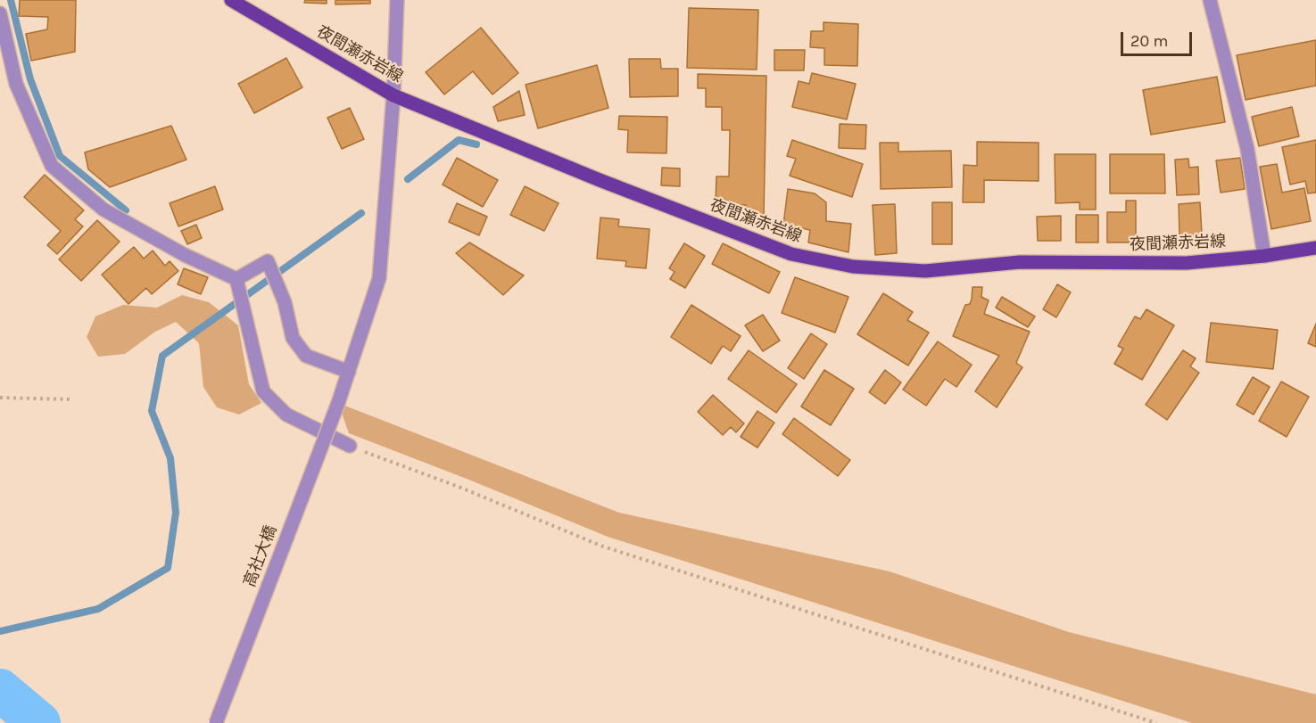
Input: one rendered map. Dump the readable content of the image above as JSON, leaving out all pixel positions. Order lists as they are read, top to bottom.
{
  "streets": {
    "main road": ["夜間瀬赤岩線"],
    "street": ["高社大橋"]
  },
  "crossings": [
    ["夜間瀬赤岩線", "高社大橋"]
  ],
  "scale_bar": "20 m"
}
